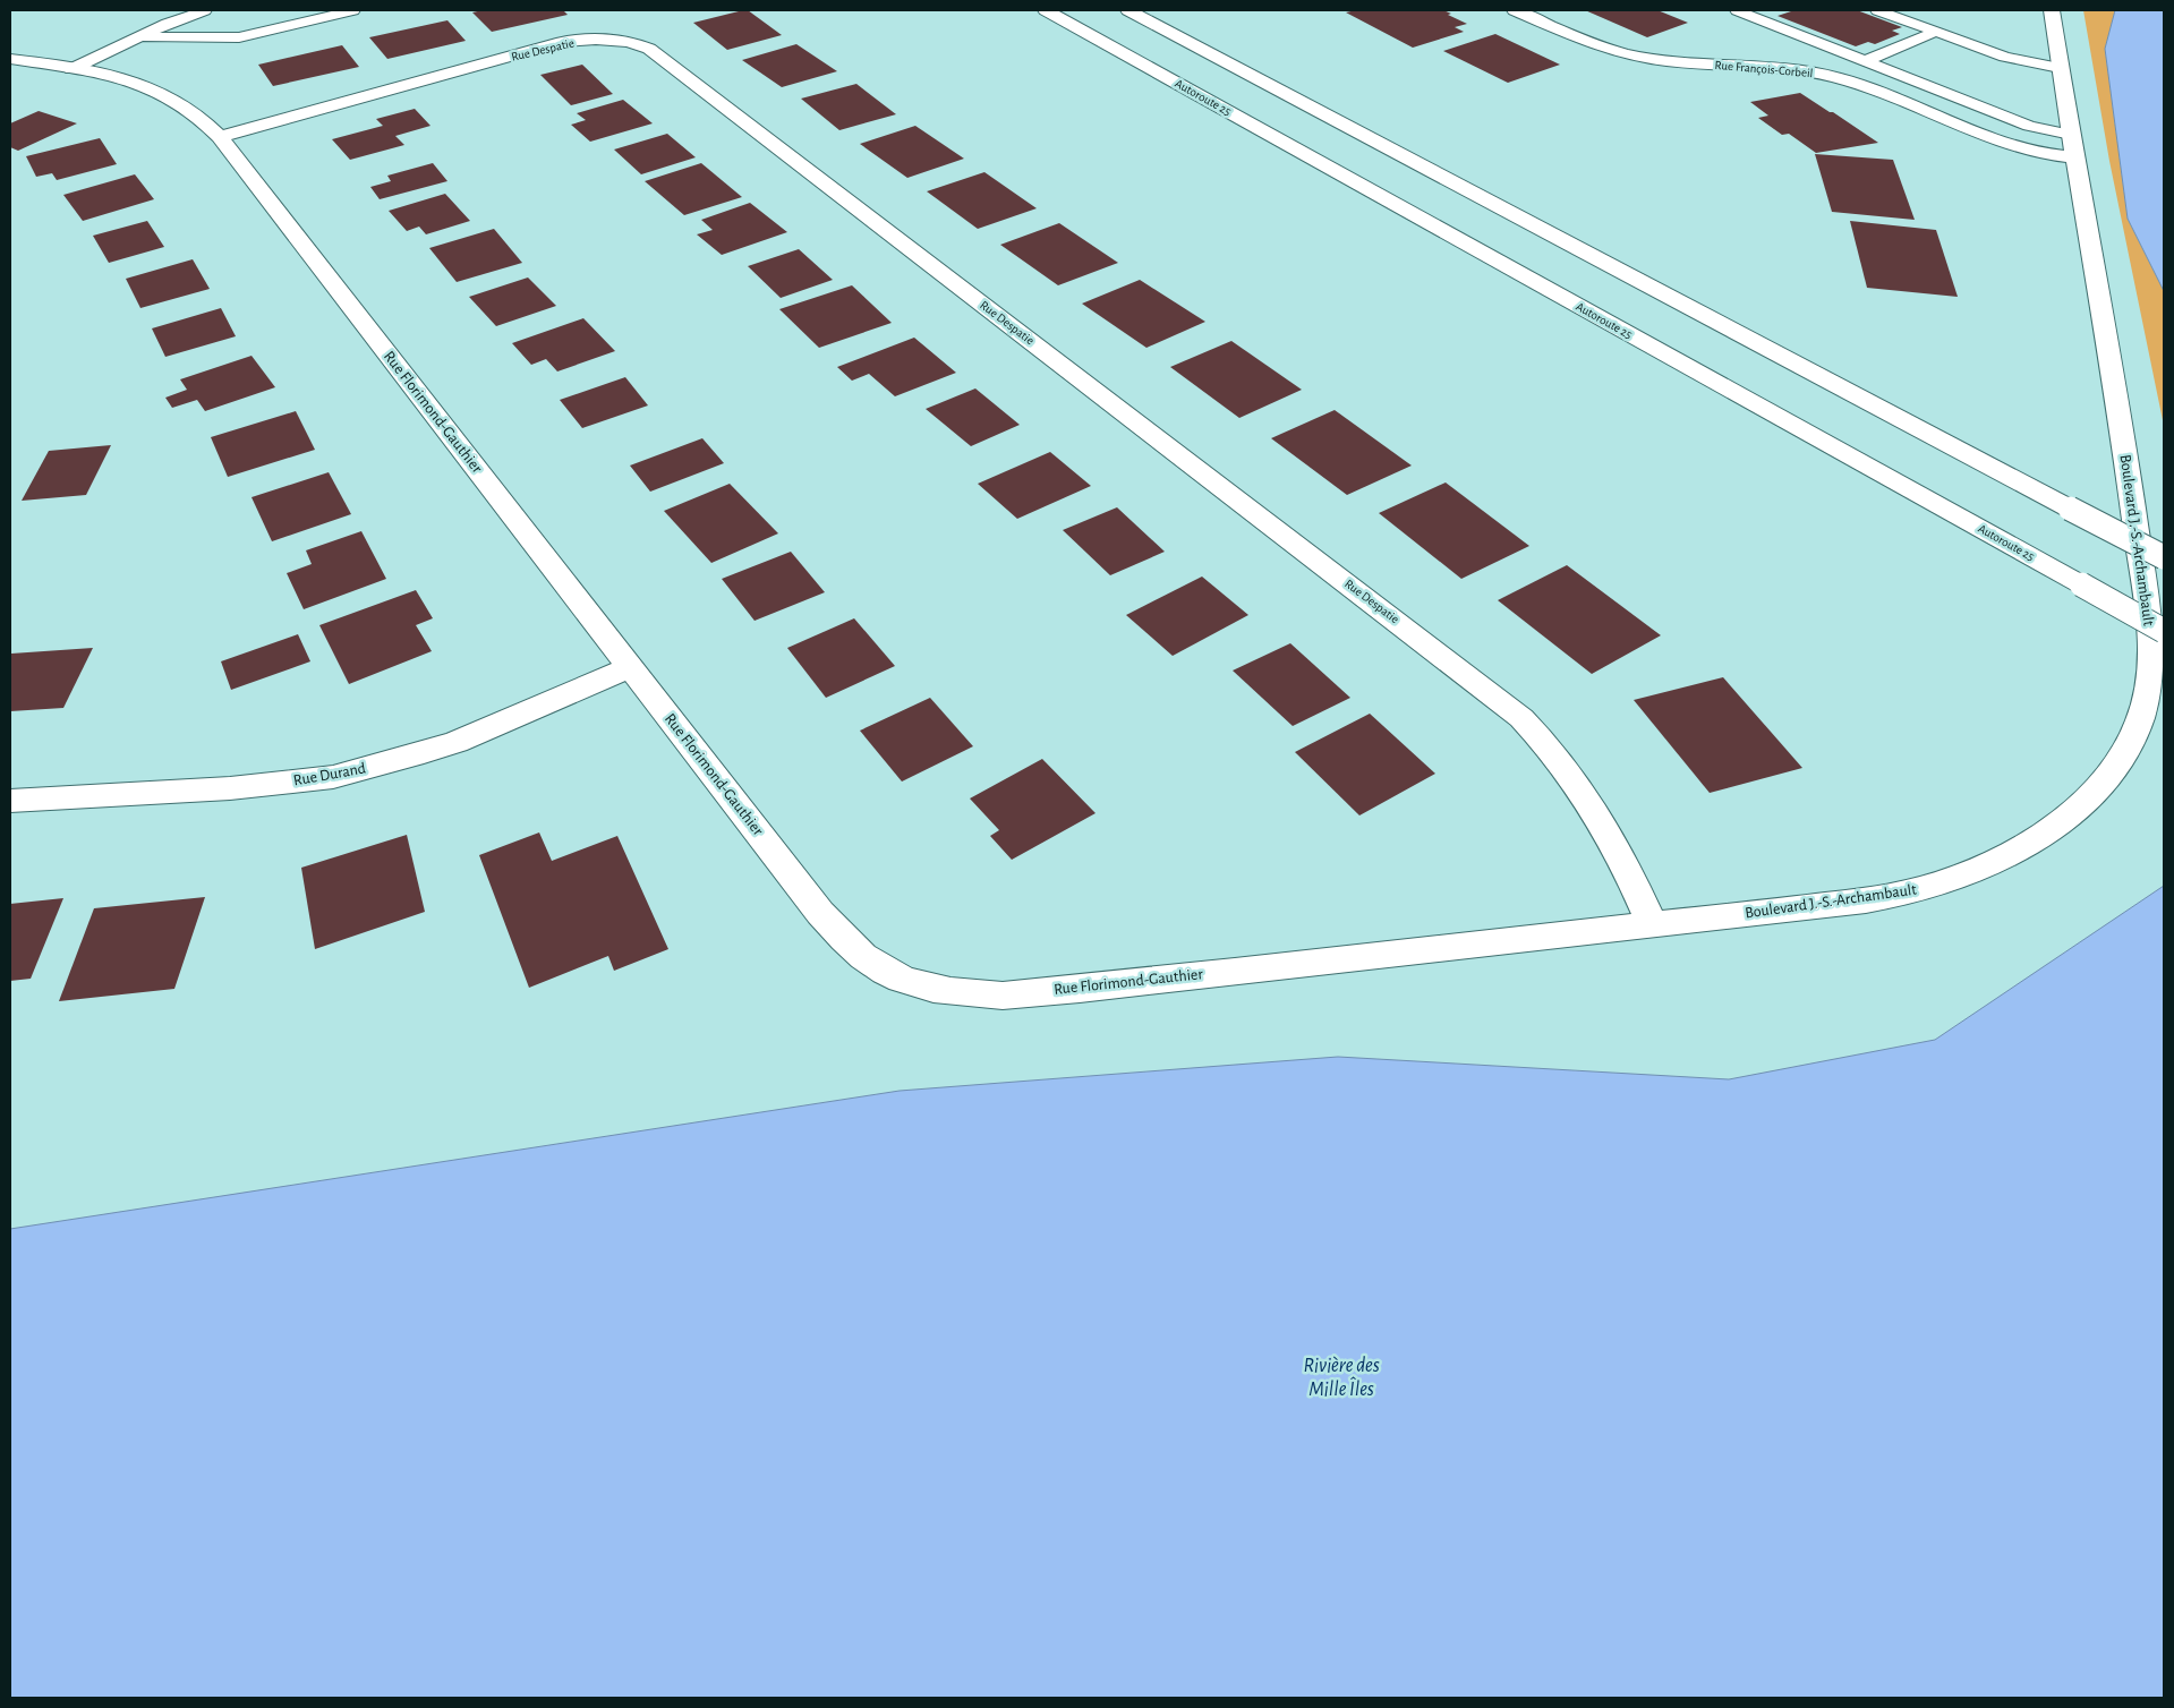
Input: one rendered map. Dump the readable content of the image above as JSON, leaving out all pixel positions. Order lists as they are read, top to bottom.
{
  "streets": {
    "main road": [
      "Rue Despatie",
      "Rue François-Corbeil",
      "Autoroute 25",
      "Rue Florimond-Gauthier",
      "Boulevard J.-S.-Archambault",
      "Rue Durand"
    ]
  },
  "crossings": [
    ["Rue Despatie", "Rue Florimond-Gauthier"],
    ["Rue Despatie", "Boulevard J.-S.-Archambault"],
    ["Rue François-Corbeil", "Boulevard J.-S.-Archambault"],
    ["Rue Florimond-Gauthier", "Boulevard J.-S.-Archambault"],
    ["Rue Florimond-Gauthier", "Rue Durand"]
  ],
  "water": ["Rivière des Mille Îles"]
}
